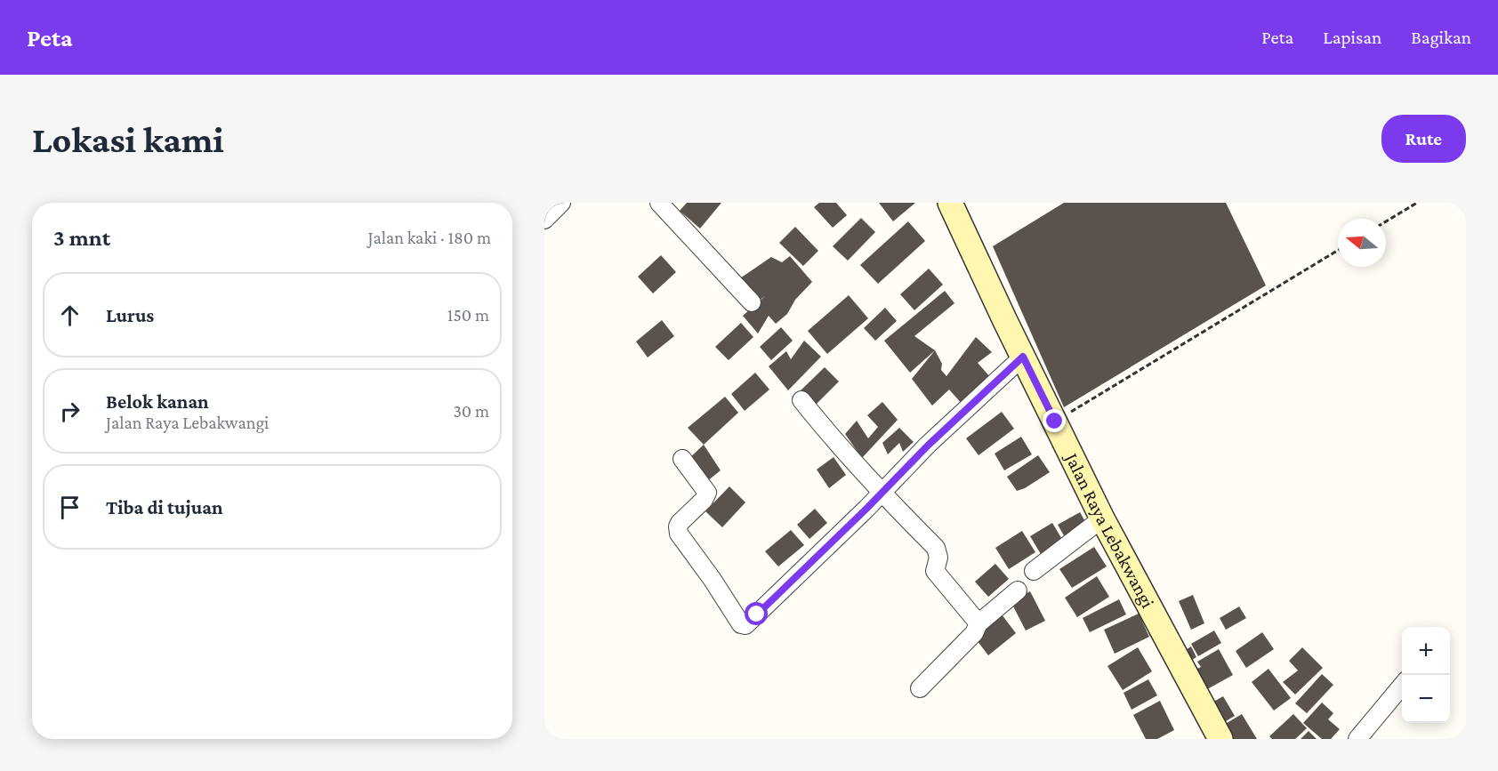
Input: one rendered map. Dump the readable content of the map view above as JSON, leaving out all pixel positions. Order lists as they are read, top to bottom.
{
  "streets": {
    "main road": ["Jalan Raya Lebakwangi"]
  },
  "north": "left",
  "page": {
    "header": "Peta",
    "nav": ["Peta", "Lapisan", "Bagikan"],
    "buttons": "Rute",
    "title": "Lokasi kami",
    "heading": ["3 mnt", "Jalan kaki · 180 m"],
    "list": [
      ["Lurus", "150 m"],
      ["Belok kanan", "Jalan Raya Lebakwangi", "30 m"],
      "Tiba di tujuan"
    ],
    "map_buttons": ["+", "−"]
  }
}
